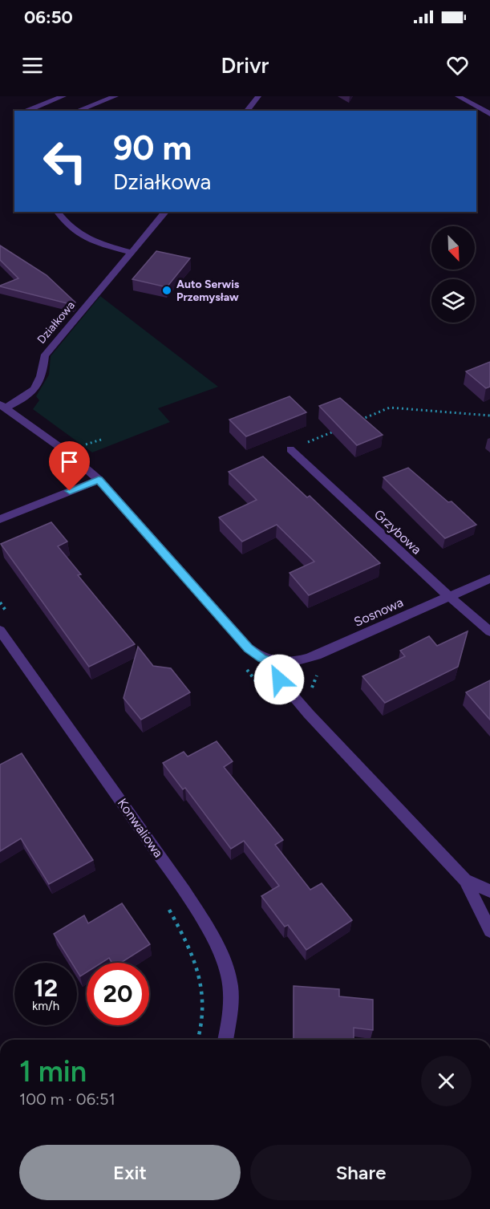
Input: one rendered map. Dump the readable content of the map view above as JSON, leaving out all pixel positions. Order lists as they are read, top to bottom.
{
  "streets": {
    "street": [
      "Działkowa",
      "Grzybowa",
      "Sosnowa",
      "Konwaliowa"
    ]
  },
  "crossings": [
    ["Działkowa", "Sosnowa"],
    ["Grzybowa", "Sosnowa"]
  ],
  "places": ["Auto Serwis Przemysław"],
  "north": "bottom right",
  "page": {
    "status": "06:50",
    "header": "Drivr",
    "turn": ["90 m", "Działkowa"],
    "speed": "12 km/h",
    "limit": "20",
    "heading": ["1 min", "100 m · 06:51"],
    "buttons": ["Exit", "Share"]
  }
}
